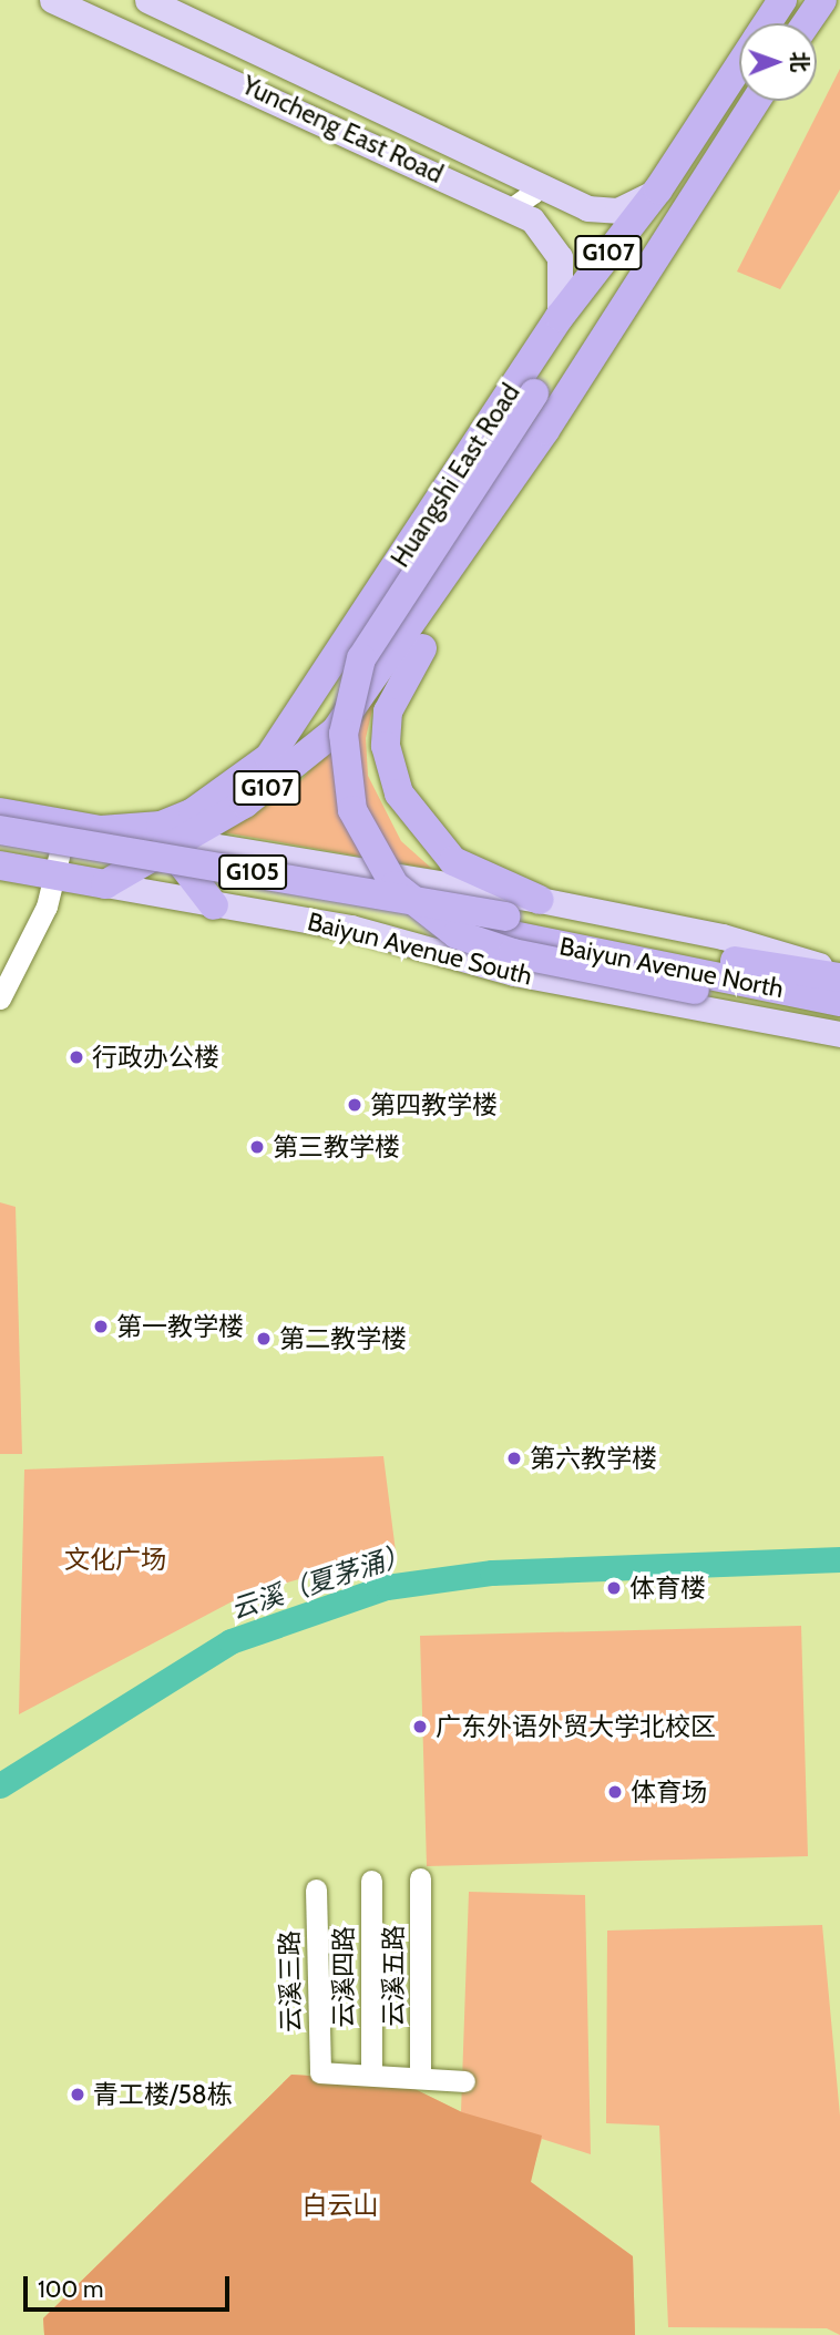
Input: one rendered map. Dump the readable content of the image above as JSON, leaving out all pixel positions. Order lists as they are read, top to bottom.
{
  "streets": {
    "highway": [
      "G107",
      "Huangshi East Road",
      "G105",
      "Baiyun Avenue South",
      "Baiyun Avenue North"
    ],
    "main road": ["Yuncheng East Road"],
    "street": ["云溪五路", "云溪四路", "云溪三路"]
  },
  "crossings": [
    ["Yuncheng East Road", "Huangshi East Road"],
    ["G107", "Huangshi East Road"],
    ["Huangshi East Road", "Baiyun Avenue South"],
    ["Baiyun Avenue South", "Baiyun Avenue North"],
    ["云溪四路", "云溪三路"]
  ],
  "water": ["云溪（夏茅涌）"],
  "parks": ["文化广场", "白云山"],
  "places": [
    "行政办公楼",
    "第四教学楼",
    "第三教学楼",
    "第一教学楼",
    "第二教学楼",
    "第六教学楼",
    "体育楼",
    "广东外语外贸大学北校区",
    "体育场",
    "青工楼/58栋"
  ],
  "scale_bar": "100 m",
  "north": "right"
}
